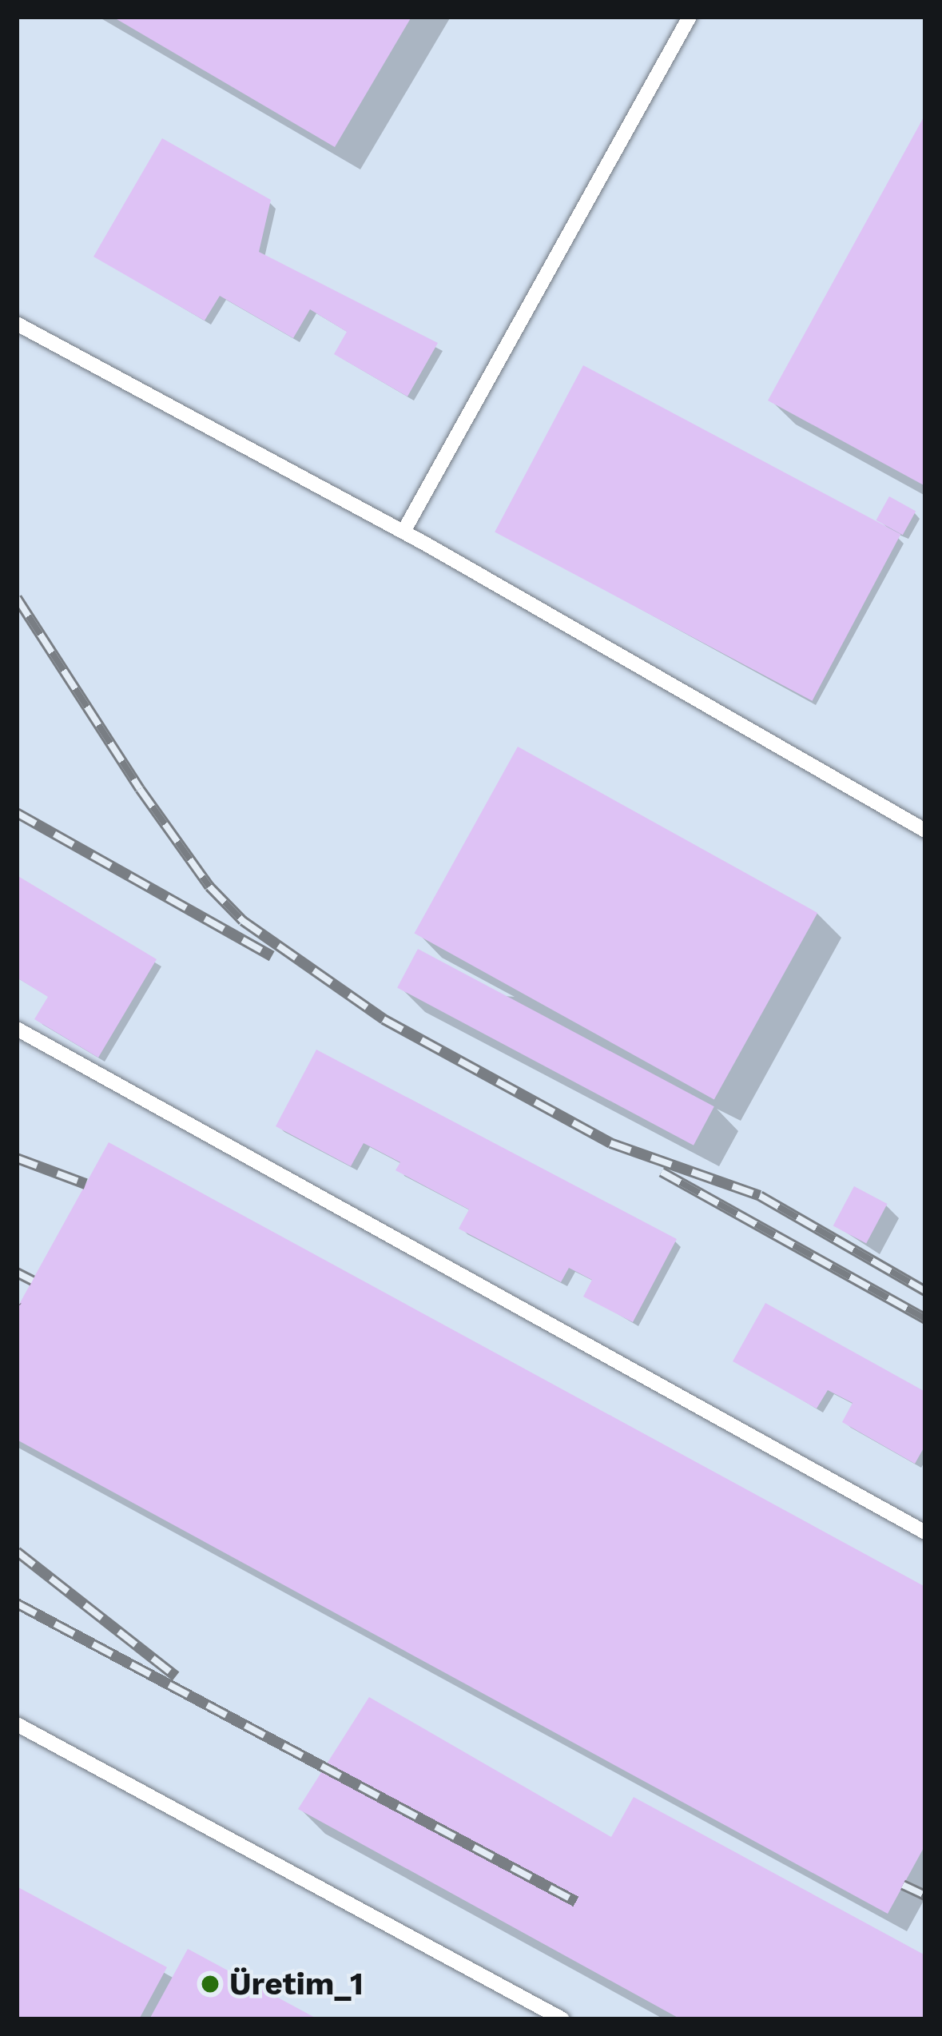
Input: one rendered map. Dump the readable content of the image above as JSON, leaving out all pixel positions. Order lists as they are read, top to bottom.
{
  "places": ["Üretim_1"]
}
